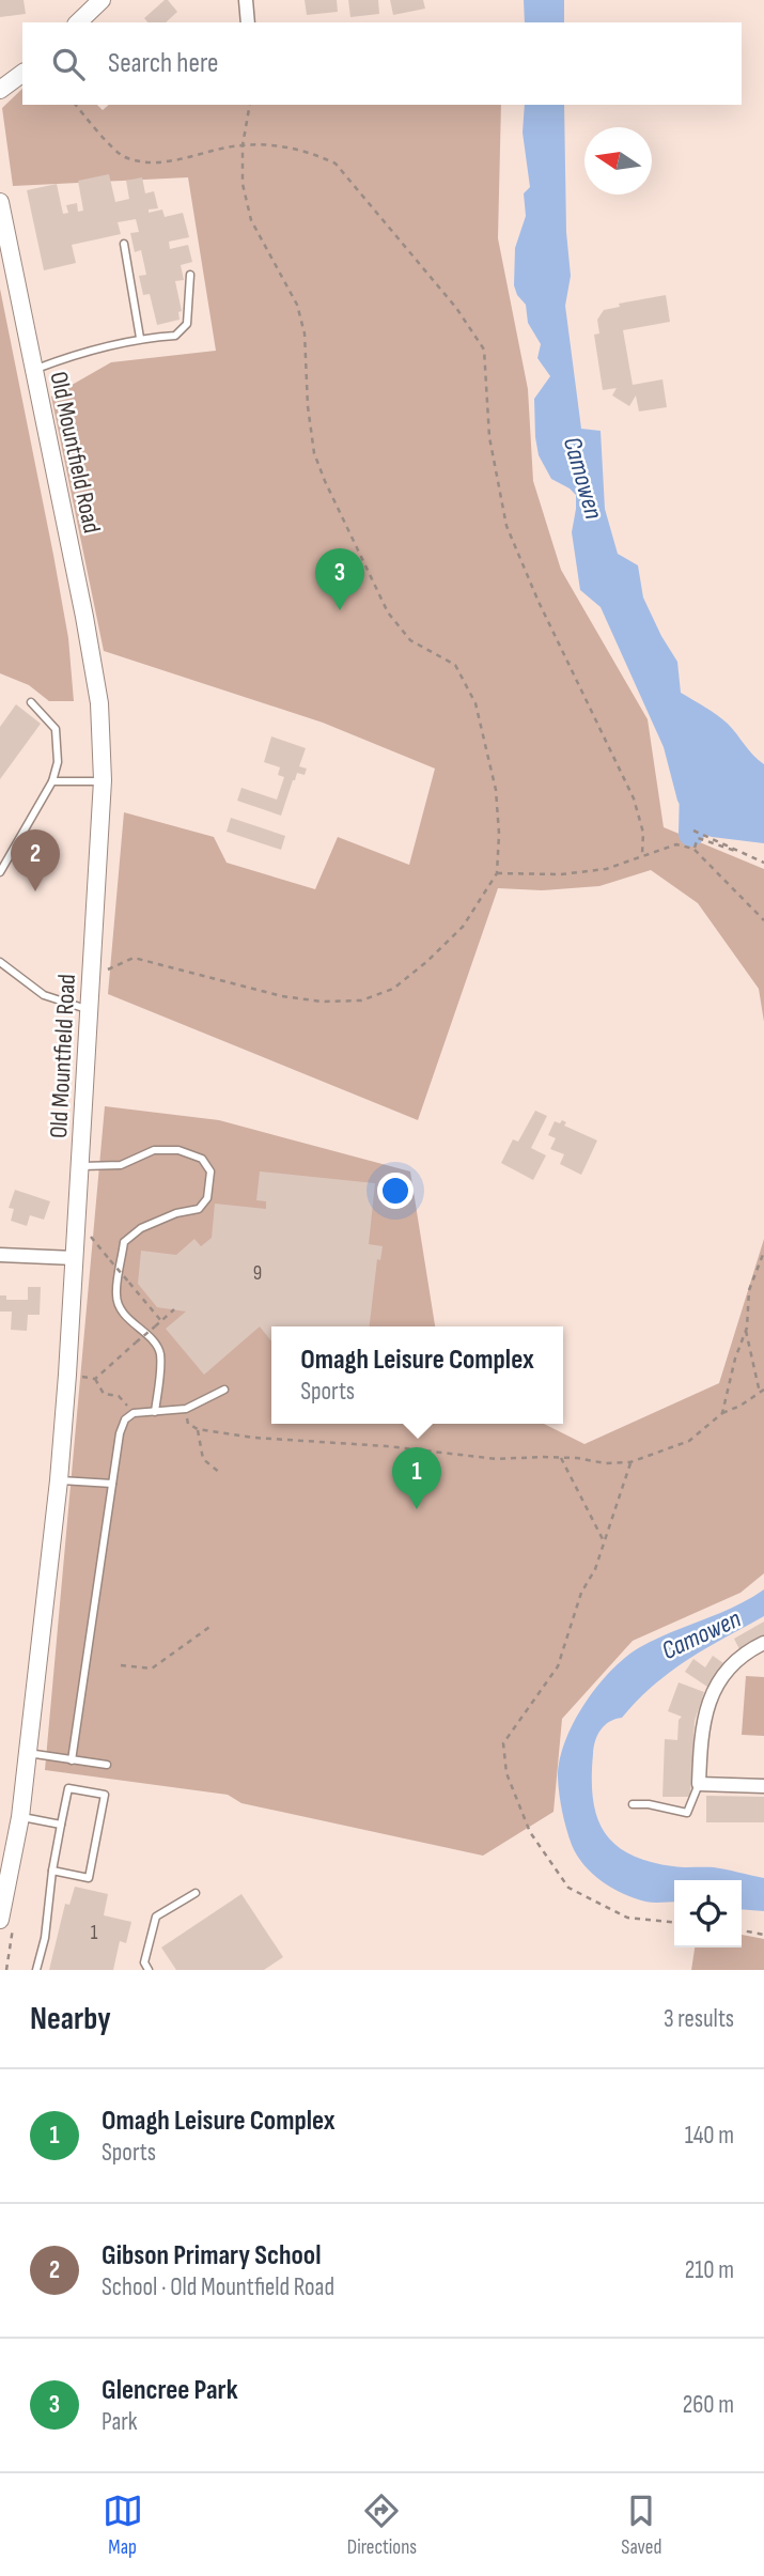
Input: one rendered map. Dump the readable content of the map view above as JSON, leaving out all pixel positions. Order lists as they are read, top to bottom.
{
  "streets": {
    "street": ["Old Mountfield Road"]
  },
  "water": ["Camowen"],
  "house_numbers": ["9", "1"],
  "north": "left",
  "page": {
    "search": "Search here",
    "pins": ["3", "2", "1"],
    "popup": ["Omagh Leisure Complex", "Sports"],
    "heading": ["Nearby", "3 results"],
    "list": [
      {
        "mark": "1",
        "name": "Omagh Leisure Complex",
        "note": "Sports",
        "value": "140 m"
      },
      {
        "mark": "2",
        "name": "Gibson Primary School",
        "note": "School · Old Mountfield Road",
        "value": "210 m"
      },
      {
        "mark": "3",
        "name": "Glencree Park",
        "note": "Park",
        "value": "260 m"
      }
    ],
    "nav": ["Map", "Directions", "Saved"]
  }
}
